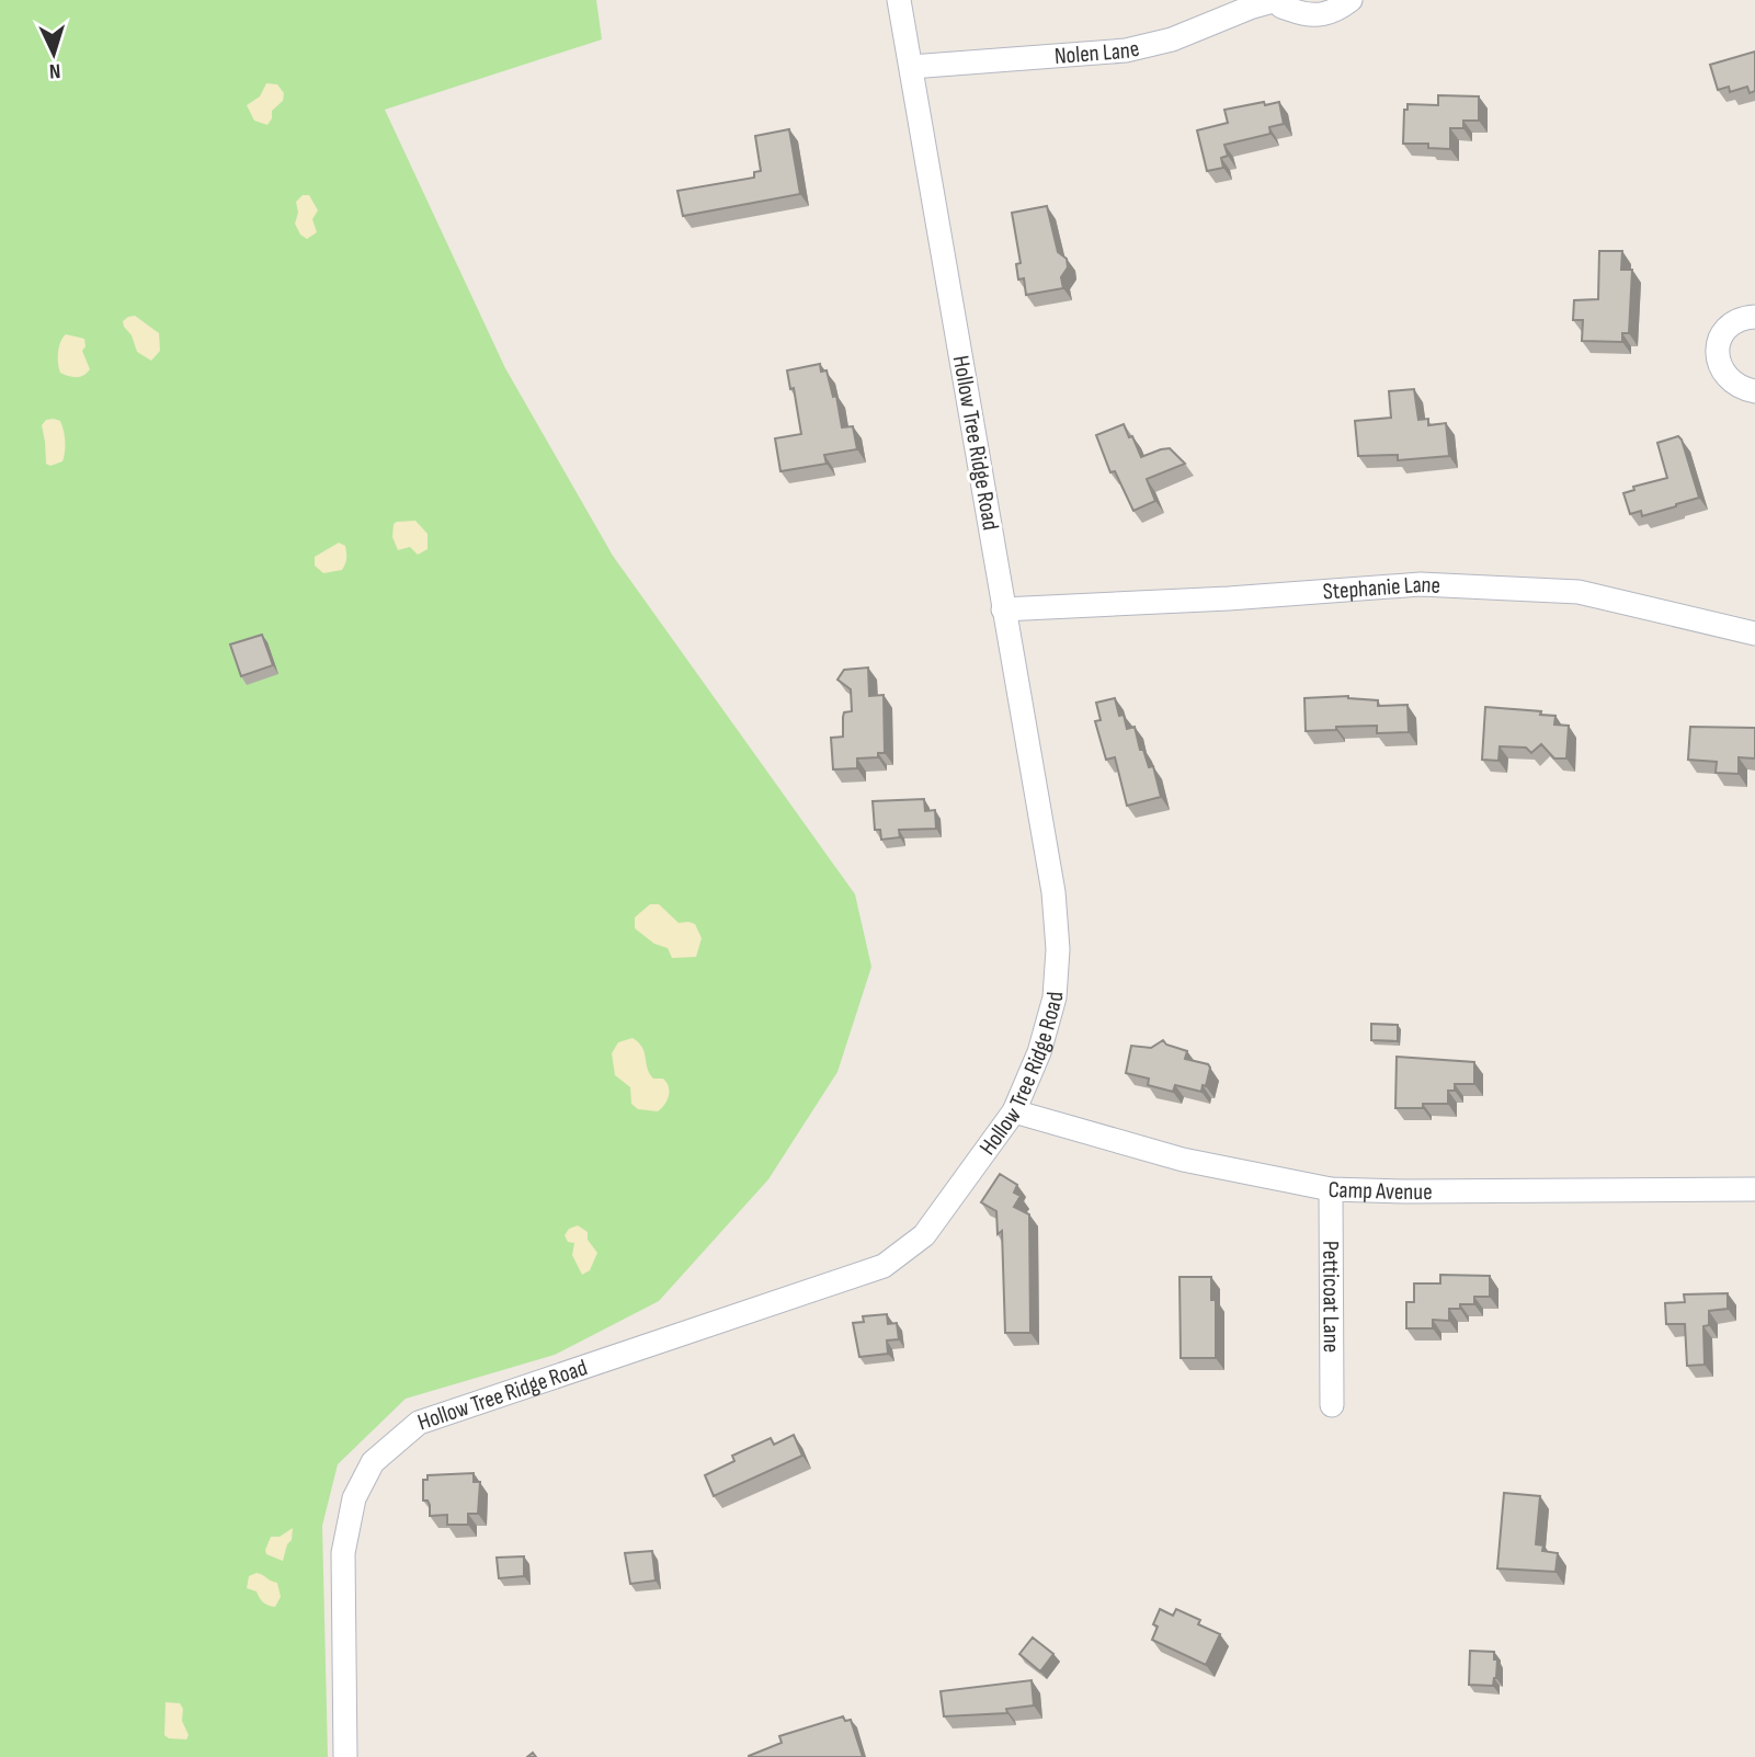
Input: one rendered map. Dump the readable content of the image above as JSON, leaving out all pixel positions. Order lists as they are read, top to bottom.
{
  "streets": {
    "street": [
      "Nolen Lane",
      "Hollow Tree Ridge Road",
      "Stephanie Lane",
      "Camp Avenue",
      "Petticoat Lane"
    ]
  },
  "crossings": [
    ["Nolen Lane", "Hollow Tree Ridge Road"],
    ["Hollow Tree Ridge Road", "Stephanie Lane"],
    ["Hollow Tree Ridge Road", "Camp Avenue"],
    ["Camp Avenue", "Petticoat Lane"]
  ],
  "north": "bottom"
}
